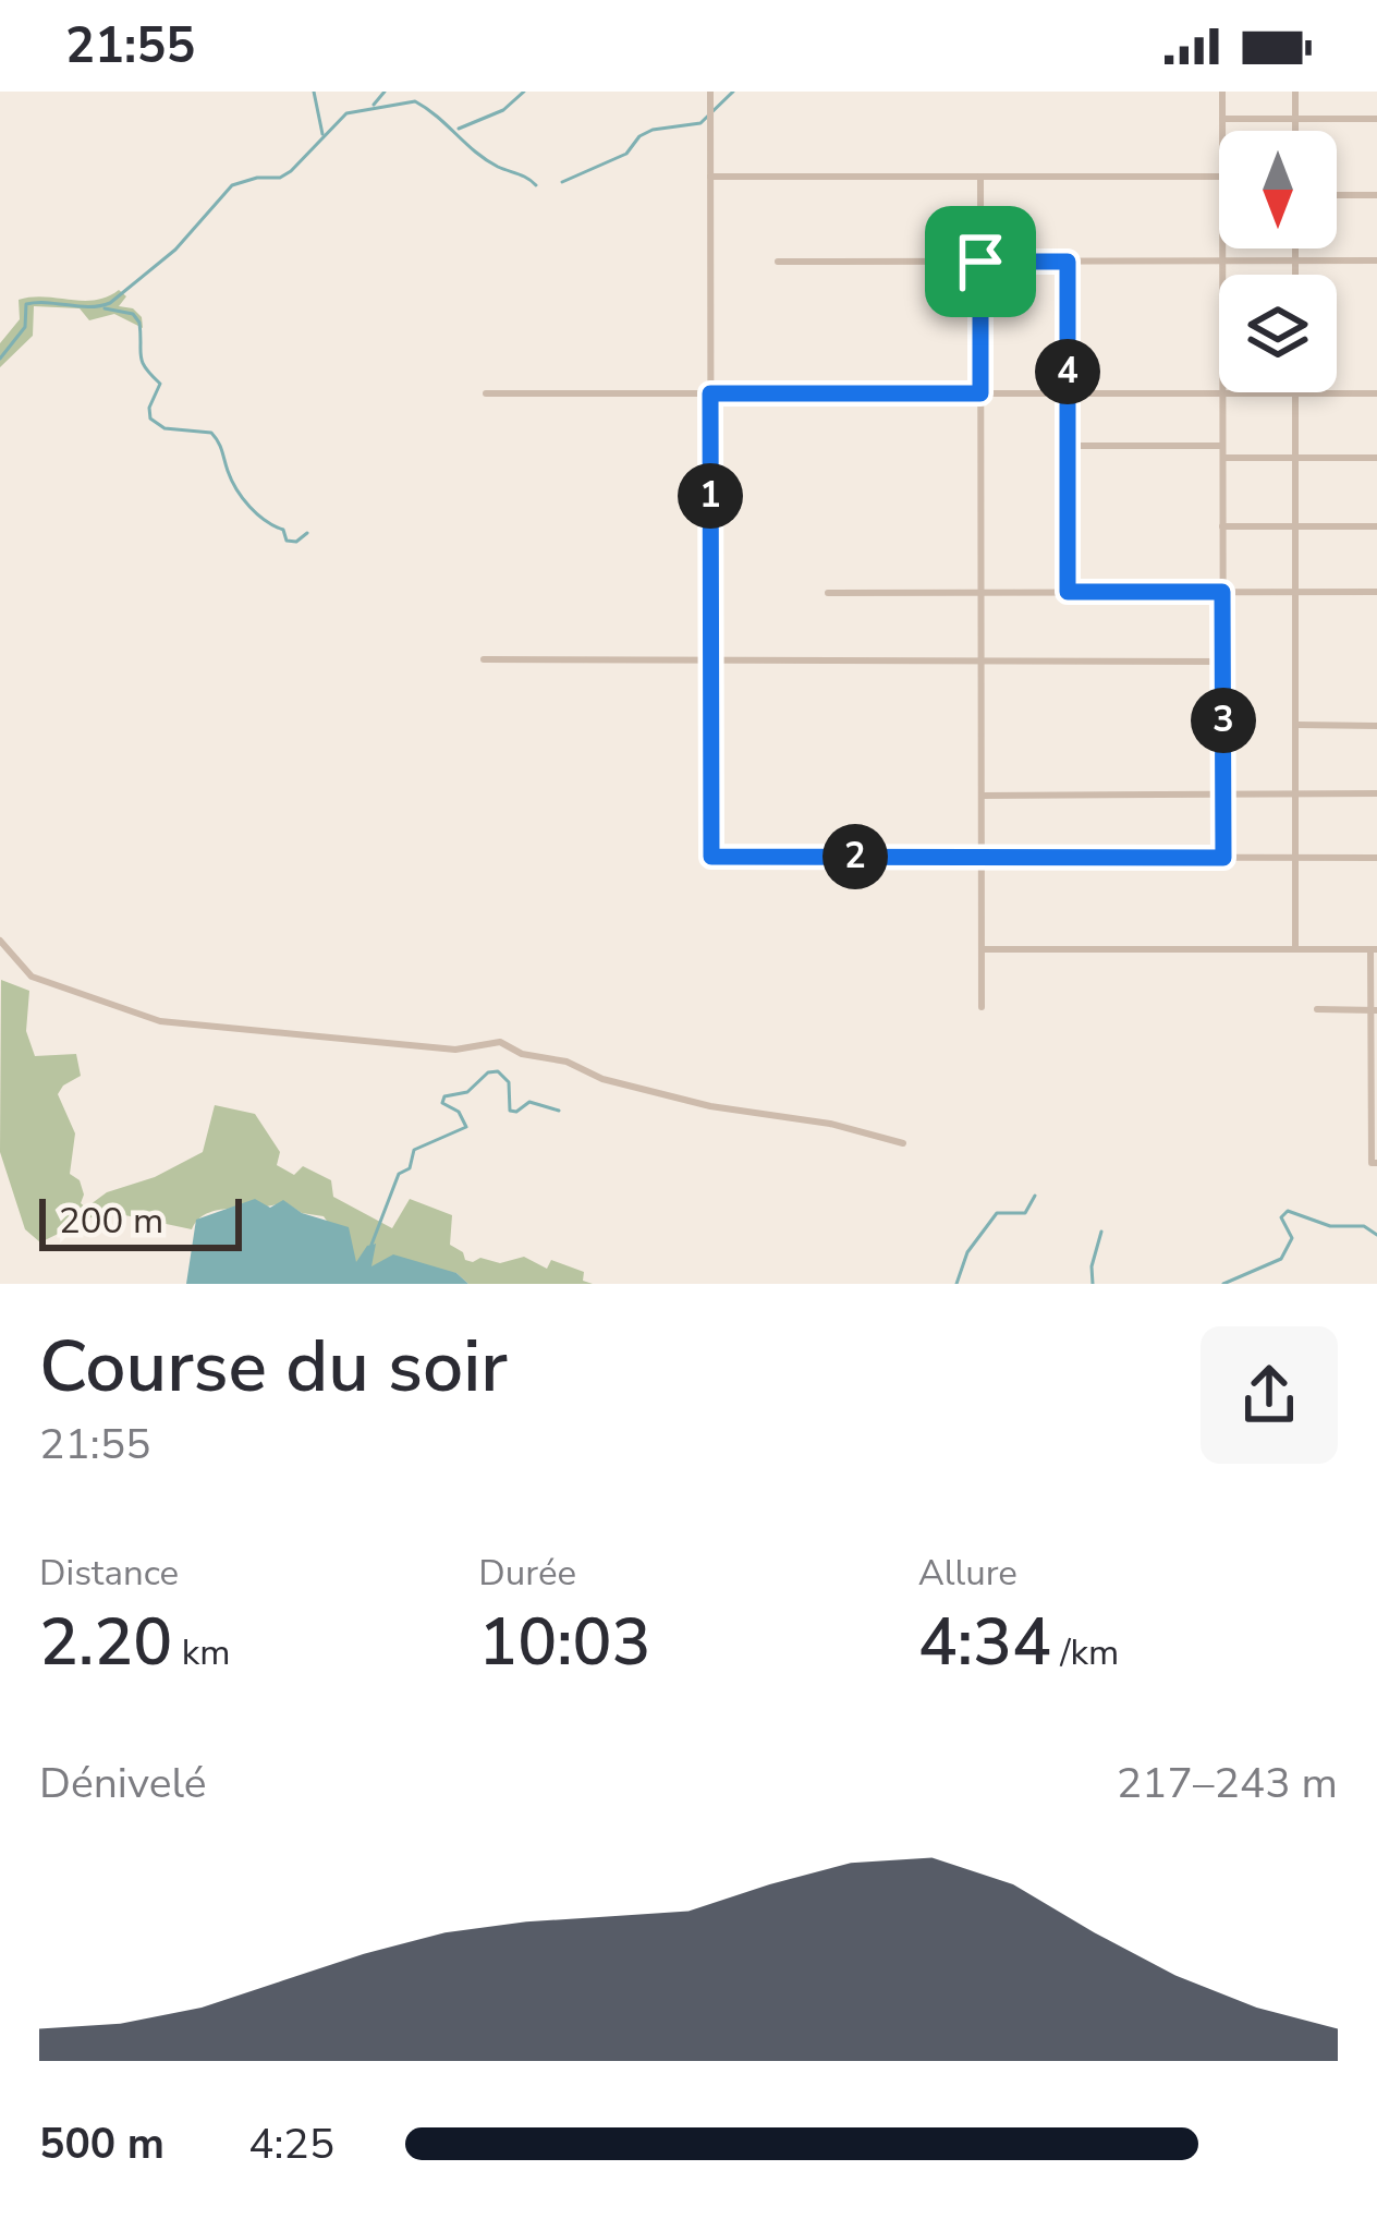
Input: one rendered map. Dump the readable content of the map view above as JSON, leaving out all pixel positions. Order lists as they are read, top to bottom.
{
  "scale_bar": "200 m",
  "north": "bottom",
  "page": {
    "status": "21:55",
    "pins": [
      "4",
      "1",
      "3",
      "2"
    ],
    "scale": "200 m",
    "heading": ["Course du soir", "21:55"],
    "stats": [
      ["Distance", "2.20 km"],
      ["Durée", "10:03"],
      ["Allure", "4:34 /km"]
    ],
    "chart": ["Dénivelé", "217–243 m"],
    "list": [
      {
        "name": "500 m",
        "note": "4:25"
      }
    ]
  }
}
